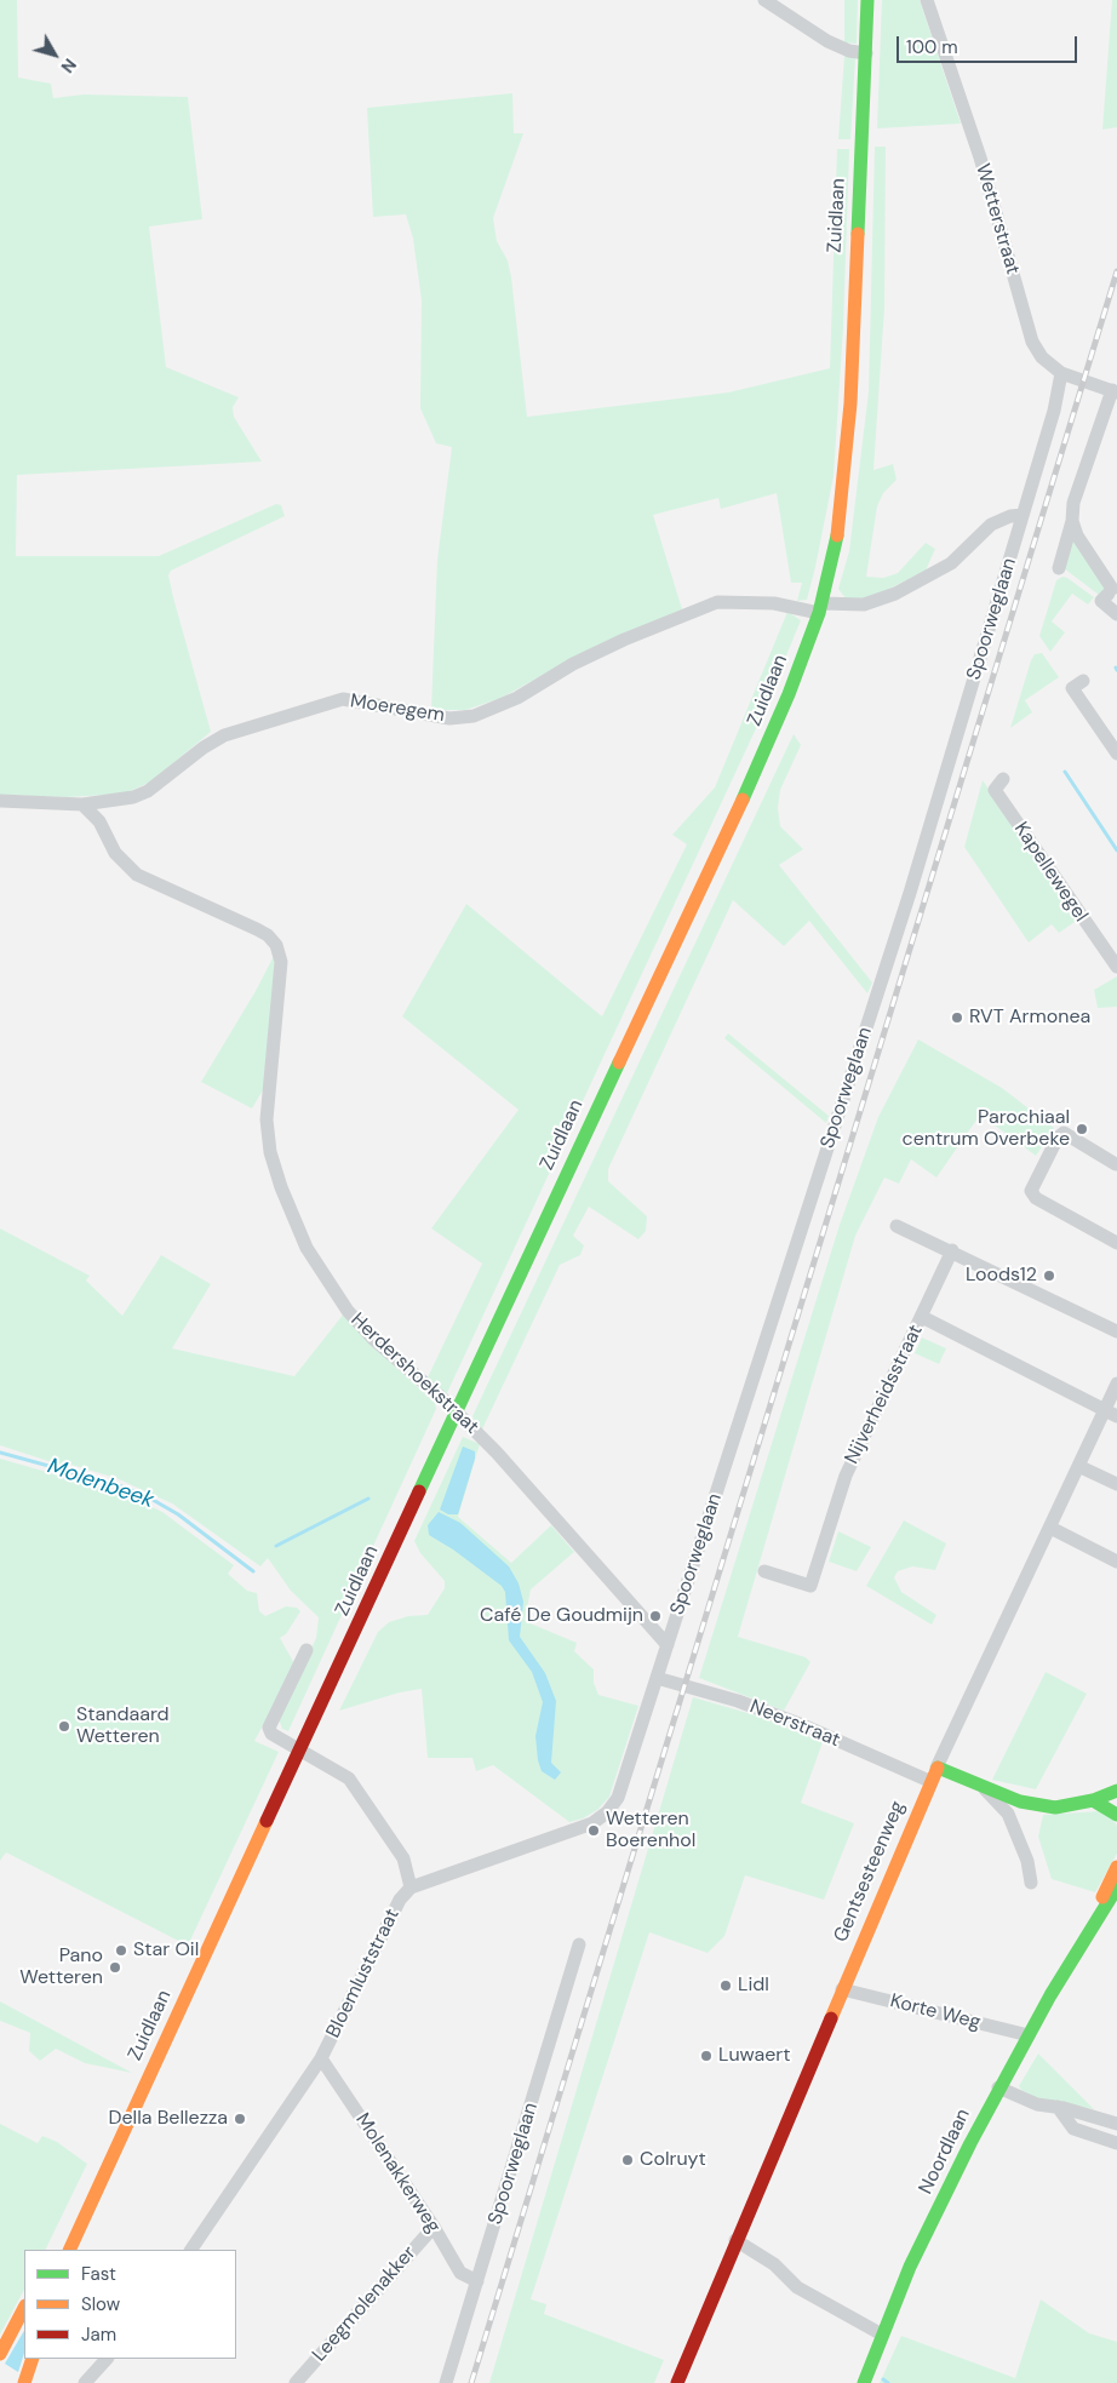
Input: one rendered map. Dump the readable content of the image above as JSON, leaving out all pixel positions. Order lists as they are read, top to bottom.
{
  "streets": {
    "main road": ["Zuidlaan", "Gentsesteenweg", "Noordlaan"],
    "street": [
      "Wetterstraat",
      "Spoorweglaan",
      "Moeregem",
      "Kapellewegel",
      "Herdershoekstraat",
      "Nijverheidsstraat",
      "Neerstraat",
      "Bloemluststraat",
      "Korte Weg",
      "Molenakkerweg",
      "Leegmolenakker"
    ]
  },
  "crossings": [
    ["Zuidlaan", "Moeregem"],
    ["Zuidlaan", "Herdershoekstraat"],
    ["Wetterstraat", "Spoorweglaan"],
    ["Spoorweglaan", "Moeregem"],
    ["Spoorweglaan", "Herdershoekstraat"],
    ["Spoorweglaan", "Neerstraat"],
    ["Spoorweglaan", "Bloemluststraat"],
    ["Spoorweglaan", "Molenakkerweg"],
    ["Moeregem", "Herdershoekstraat"],
    ["Nijverheidsstraat", "Gentsesteenweg"],
    ["Neerstraat", "Gentsesteenweg"],
    ["Gentsesteenweg", "Korte Weg"],
    ["Bloemluststraat", "Molenakkerweg"],
    ["Korte Weg", "Noordlaan"],
    ["Molenakkerweg", "Leegmolenakker"]
  ],
  "water": ["Molenbeek"],
  "places": [
    "RVT Armonea",
    "Parochiaal centrum Overbeke",
    "Loods12",
    "Café De Goudmijn",
    "Standaard Wetteren",
    "Wetteren Boerenhol",
    "Star Oil",
    "Pano Wetteren",
    "Lidl",
    "Luwaert",
    "Della Bellezza",
    "Colruyt"
  ],
  "legend": ["Fast", "Slow", "Jam"],
  "scale_bar": "100 m",
  "north": "bottom right"
}
